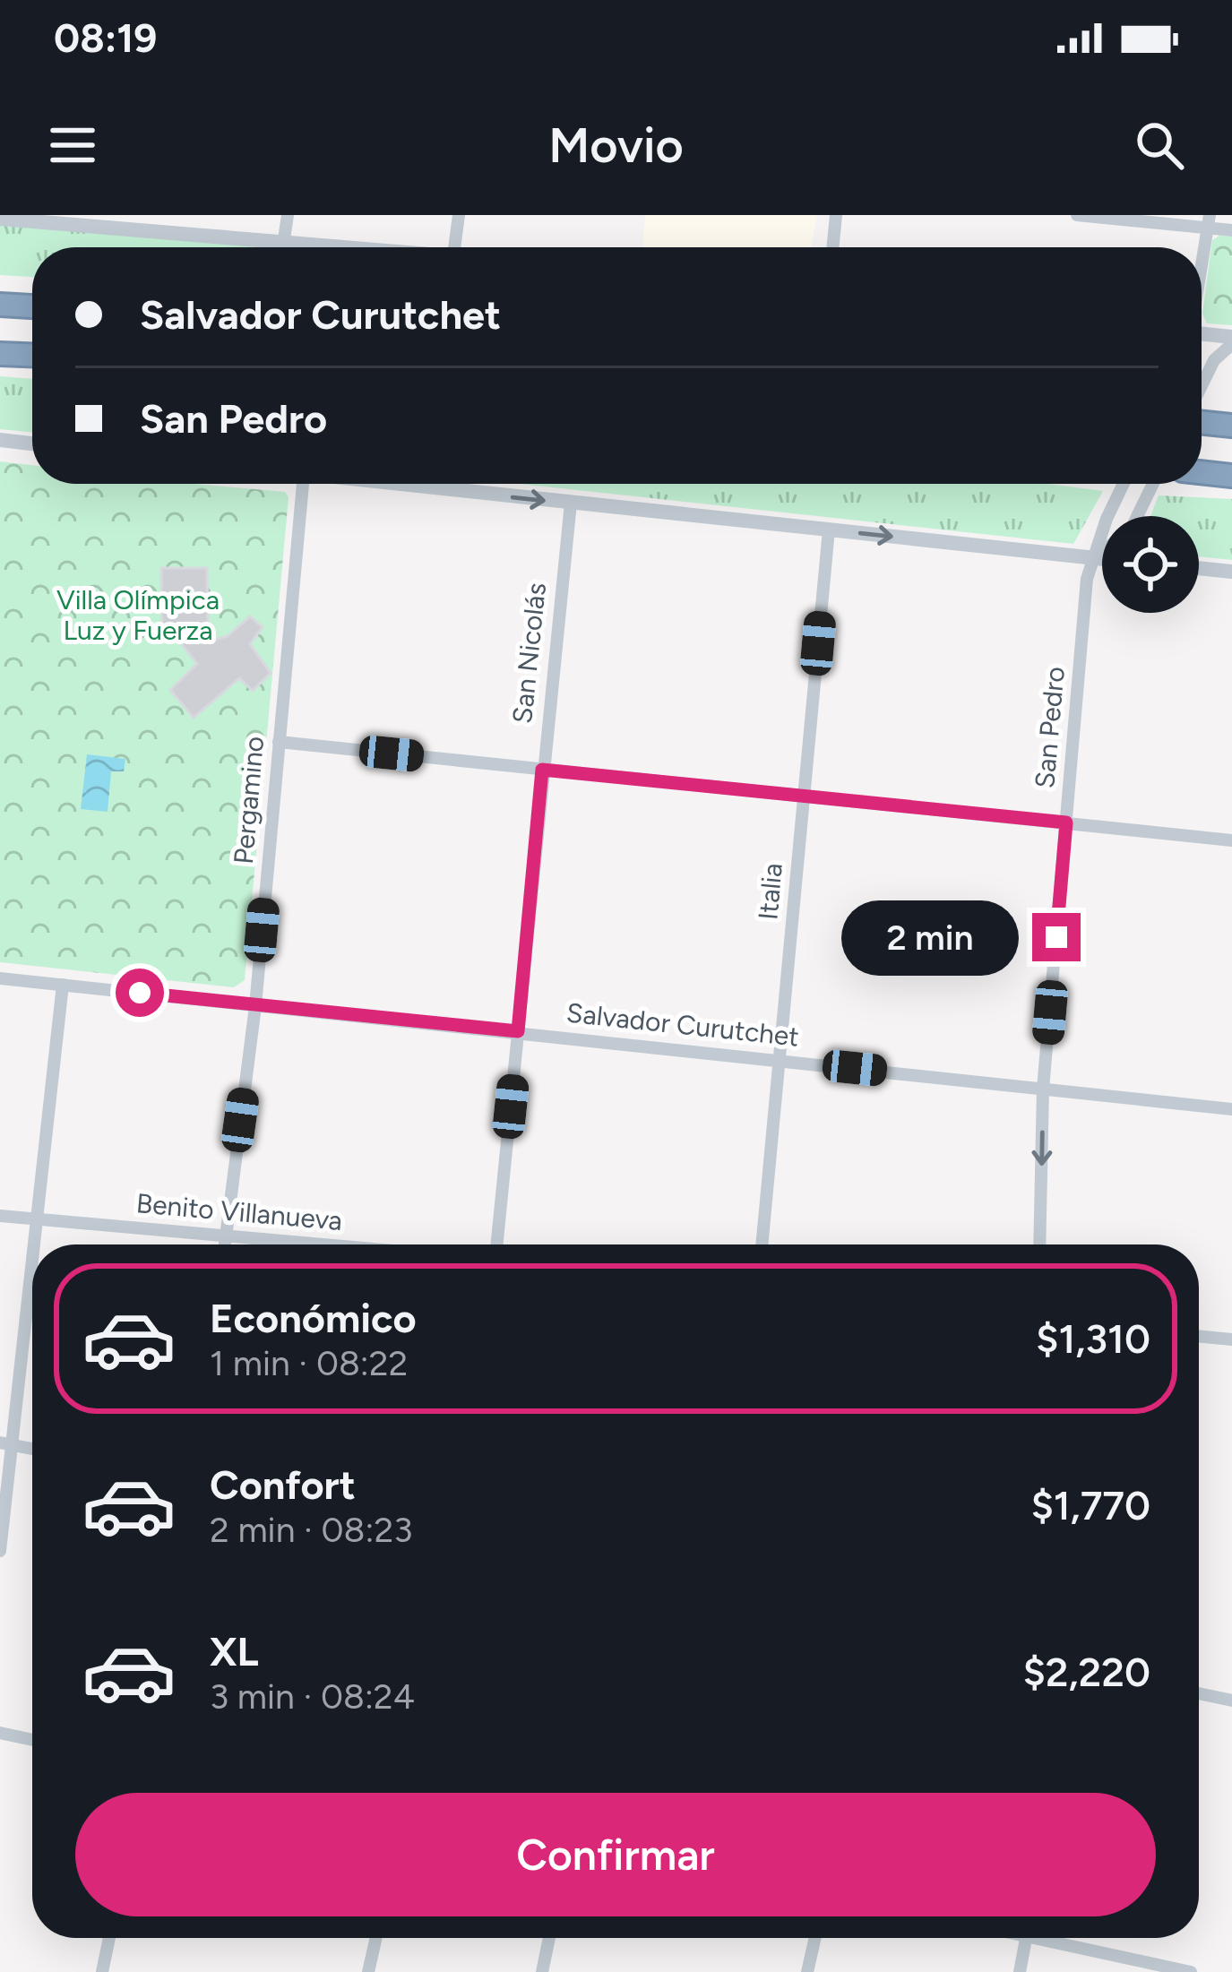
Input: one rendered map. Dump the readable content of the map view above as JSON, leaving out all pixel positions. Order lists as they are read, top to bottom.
{
  "streets": {
    "street": [
      "San Nicolás",
      "San Pedro",
      "Pergamino",
      "Italia",
      "Salvador Curutchet",
      "Benito Villanueva"
    ]
  },
  "crossings": [
    ["San Nicolás", "Salvador Curutchet"],
    ["San Pedro", "Salvador Curutchet"],
    ["Pergamino", "Salvador Curutchet"],
    ["Pergamino", "Benito Villanueva"],
    ["Italia", "Salvador Curutchet"]
  ],
  "parks": ["Villa Olímpica Luz y Fuerza"],
  "page": {
    "status": "08:19",
    "header": "Movio",
    "banner": ["Salvador Curutchet", "San Pedro"],
    "bubble": "2 min",
    "list": [
      {
        "name": "Económico",
        "note": "1 min · 08:22",
        "value": "$1,310"
      },
      {
        "name": "Confort",
        "note": "2 min · 08:23",
        "value": "$1,770"
      },
      {
        "name": "XL",
        "note": "3 min · 08:24",
        "value": "$2,220"
      }
    ],
    "buttons": "Confirmar"
  }
}
